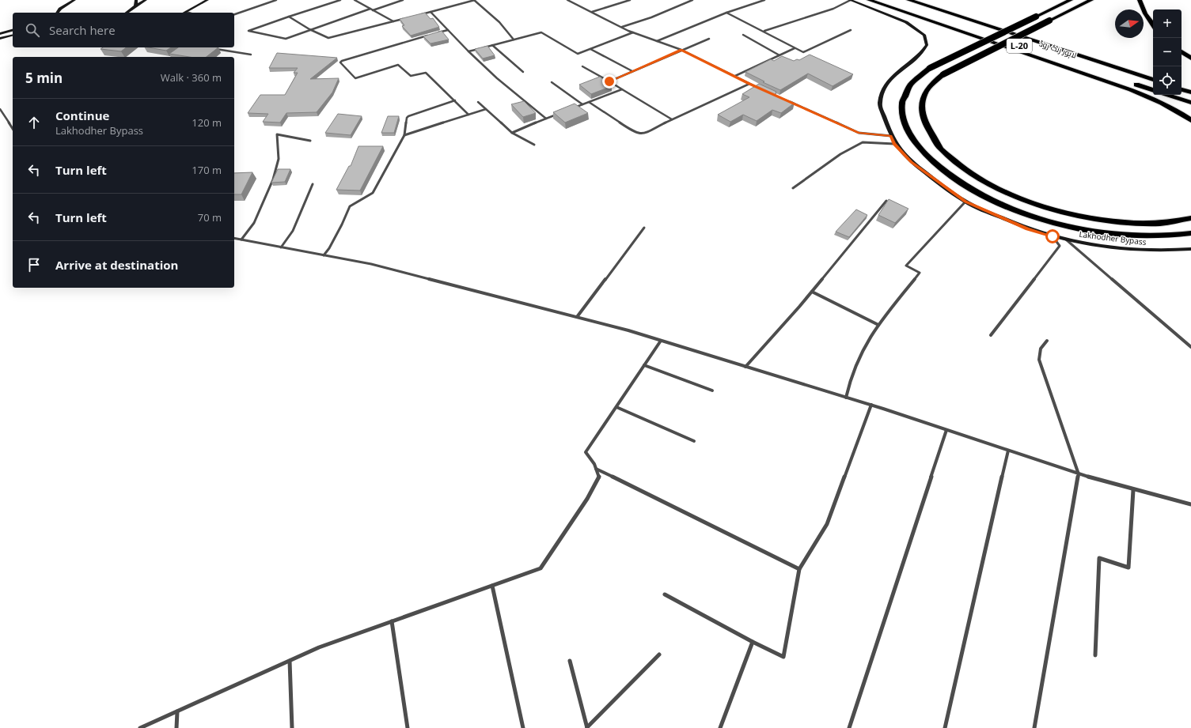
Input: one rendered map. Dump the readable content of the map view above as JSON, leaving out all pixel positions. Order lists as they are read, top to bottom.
{
  "streets": {
    "highway": ["L-20", "لاہور رنگ روڈ"],
    "main road": ["Lakhodher Bypass"]
  },
  "north": "right",
  "page": {
    "map_buttons": ["+", "−"],
    "search": "Search here",
    "heading": ["5 min", "Walk · 360 m"],
    "list": [
      ["Continue", "Lakhodher Bypass", "120 m"],
      ["Turn left", "170 m"],
      ["Turn left", "70 m"],
      "Arrive at destination"
    ]
  }
}
